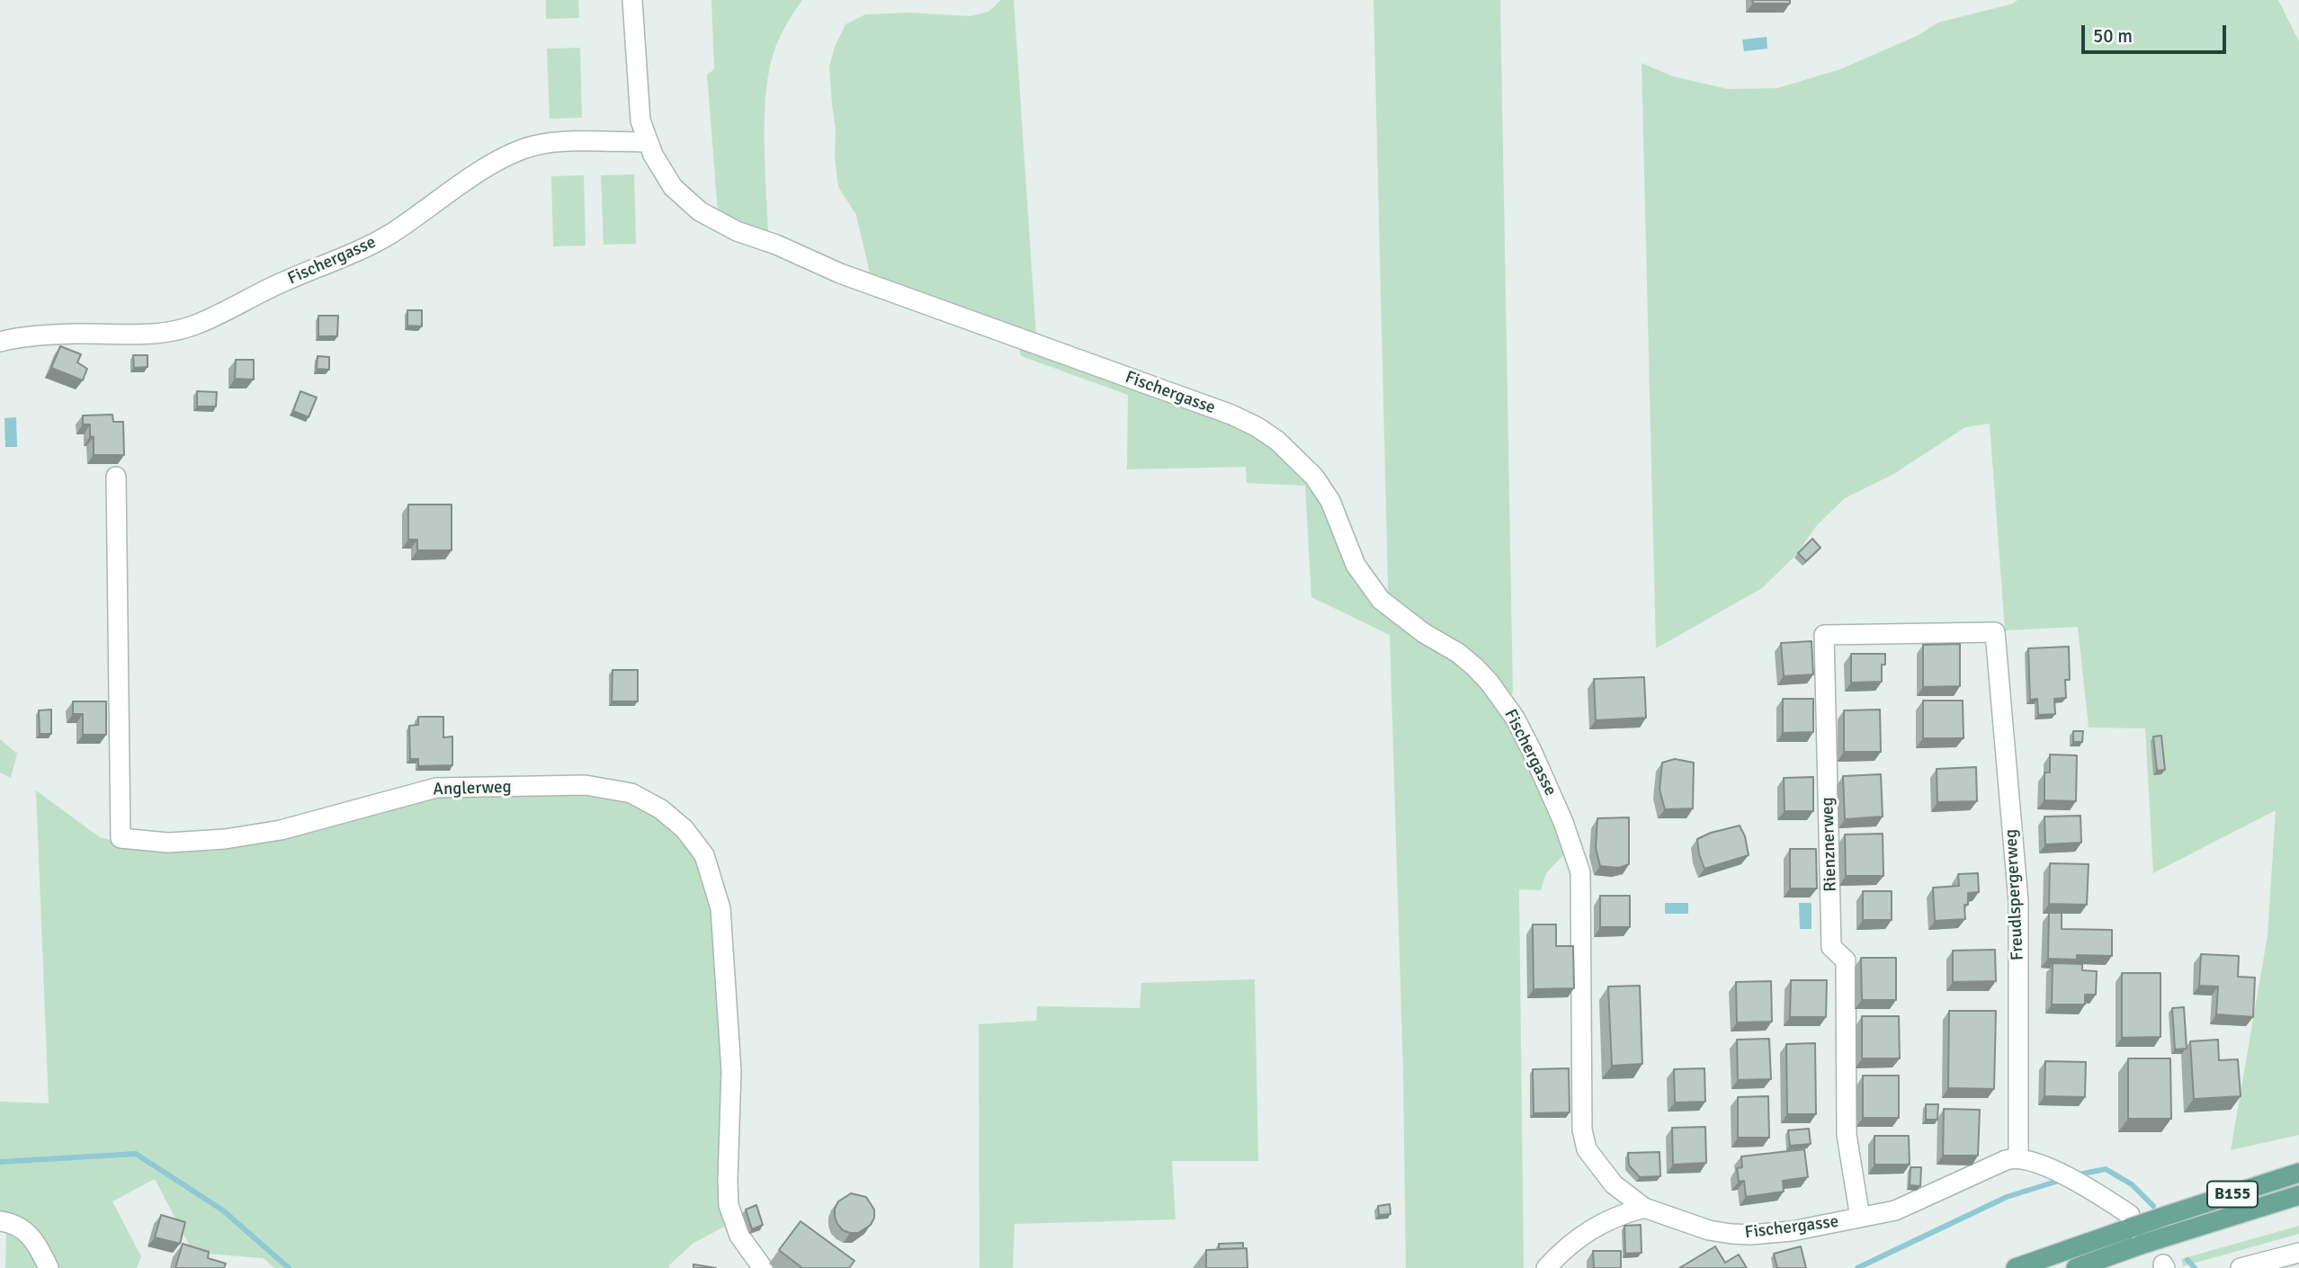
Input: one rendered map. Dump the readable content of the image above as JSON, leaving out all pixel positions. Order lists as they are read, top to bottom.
{
  "streets": {
    "main road": ["B155"],
    "street": [
      "Fischergasse",
      "Anglerweg",
      "Rienznerweg",
      "Freudlspergerweg"
    ]
  },
  "crossings": [
    ["Fischergasse", "Rienznerweg"],
    ["Fischergasse", "Freudlspergerweg"],
    ["Rienznerweg", "Freudlspergerweg"]
  ],
  "scale_bar": "50 m"
}
